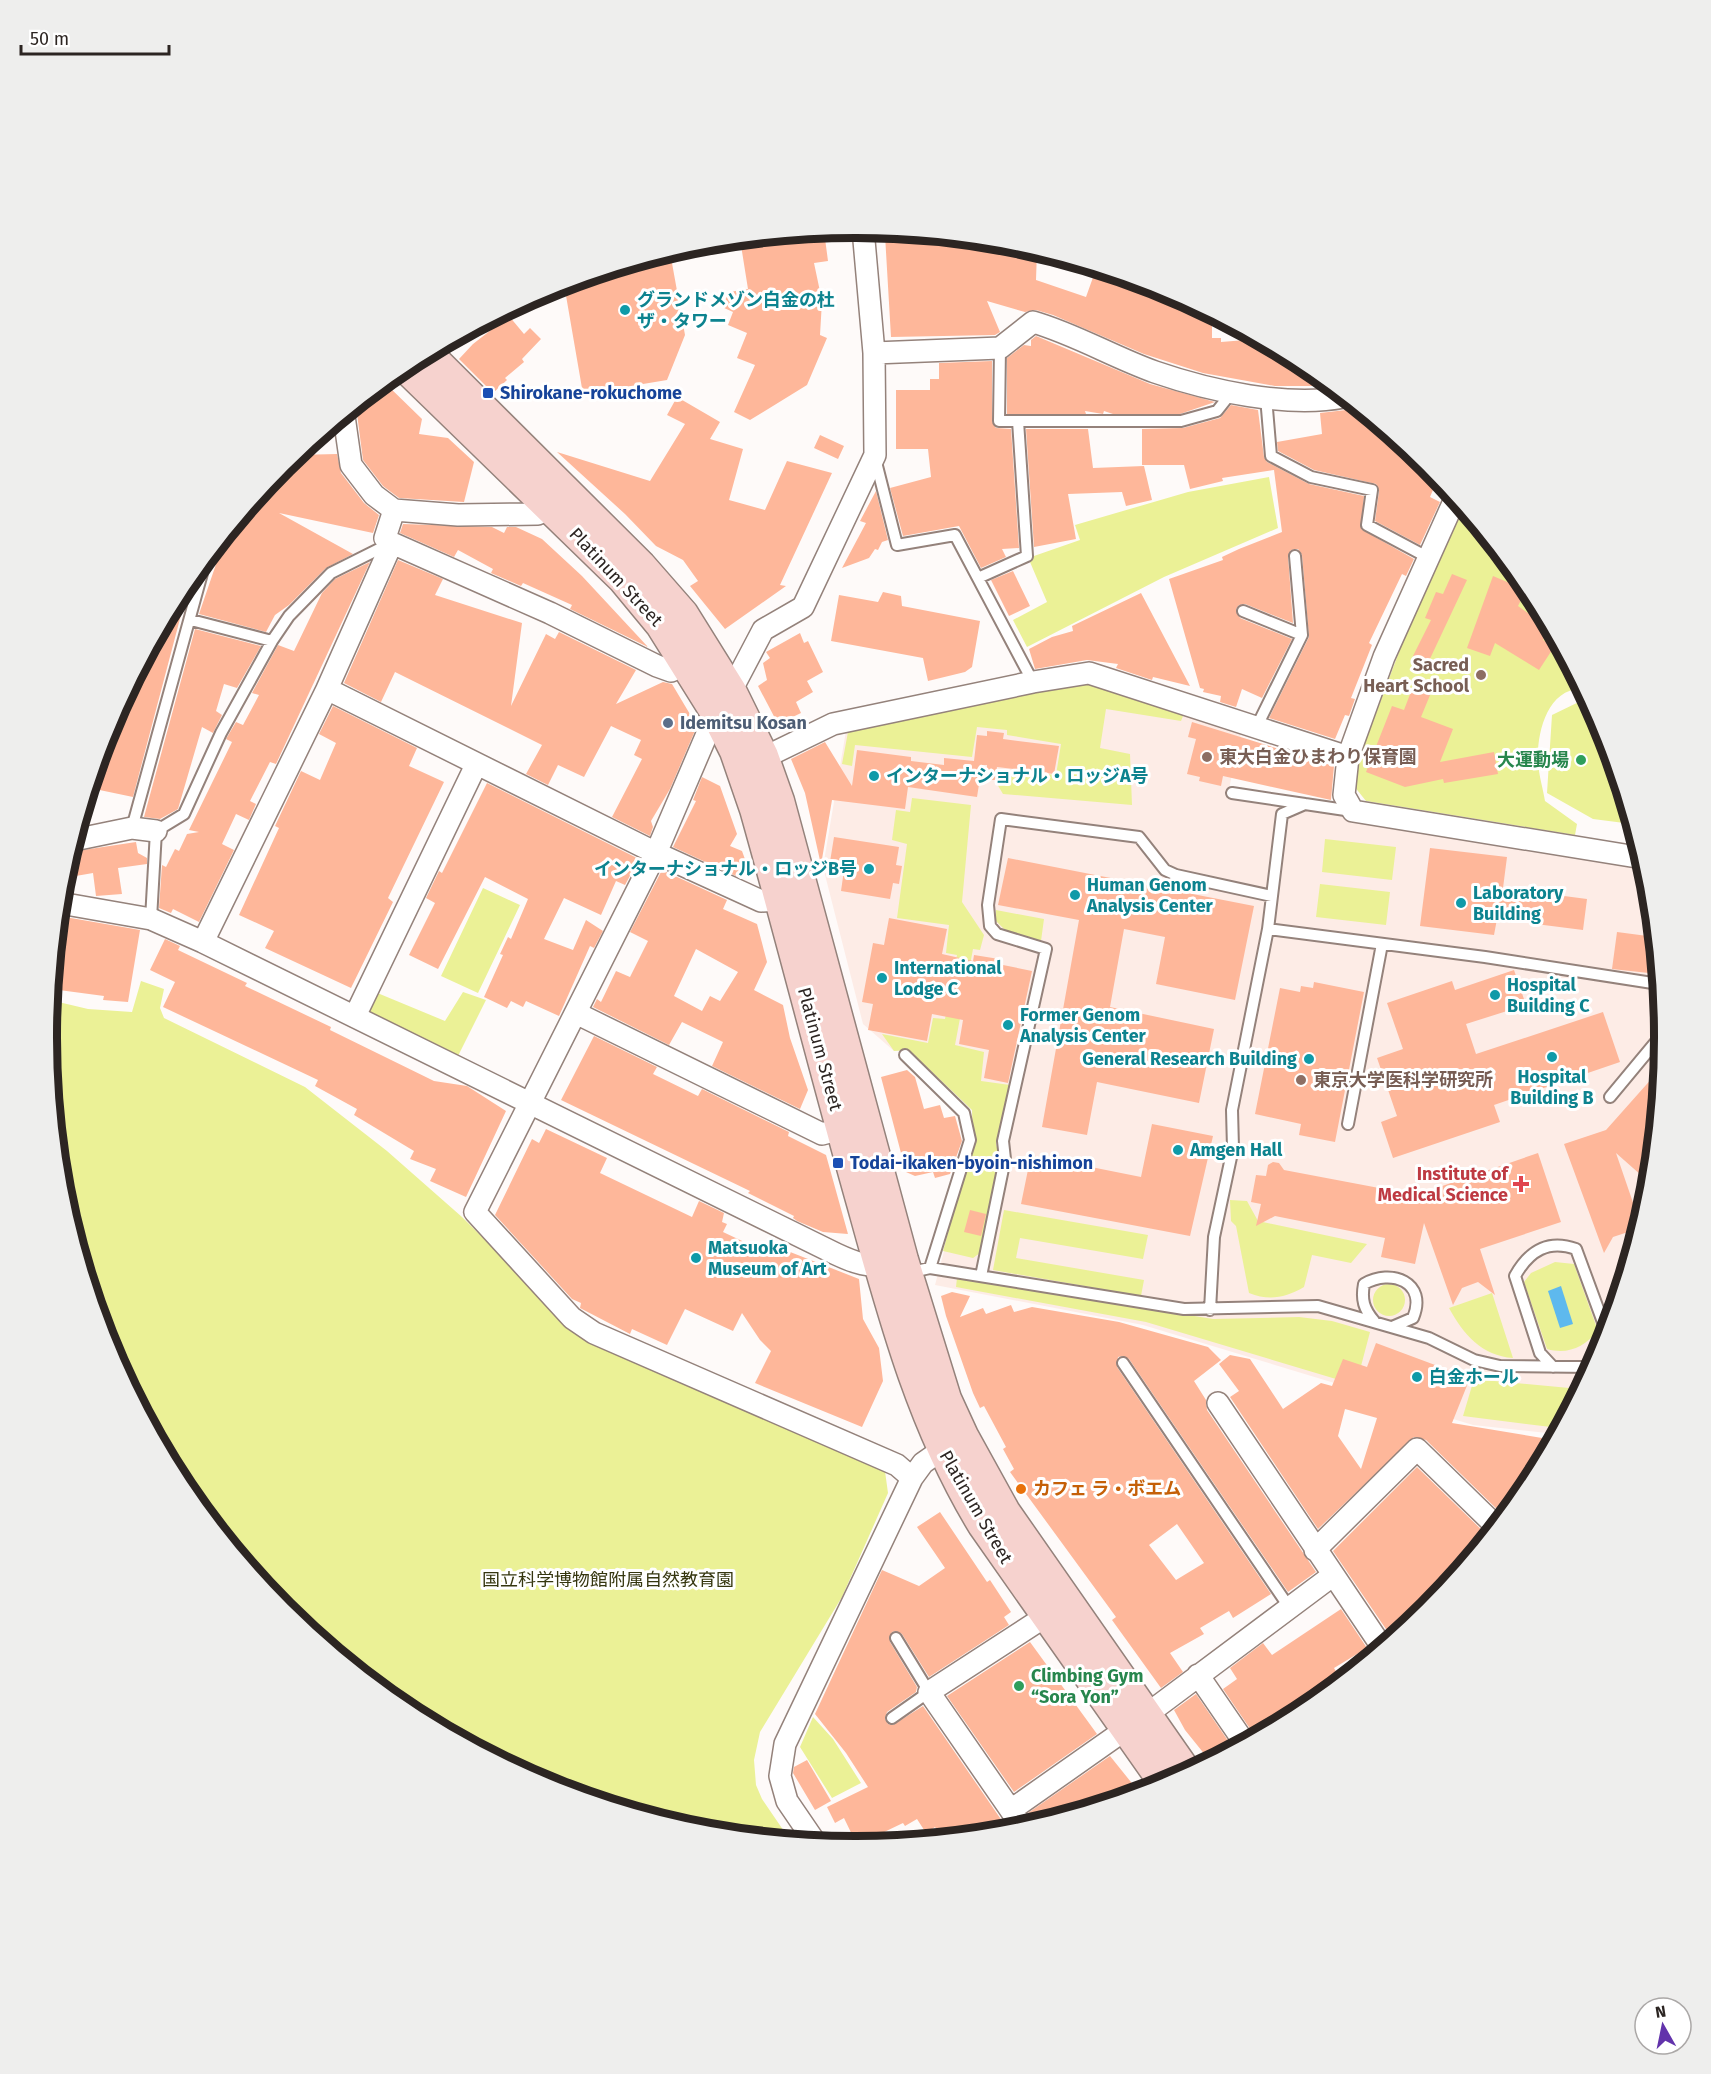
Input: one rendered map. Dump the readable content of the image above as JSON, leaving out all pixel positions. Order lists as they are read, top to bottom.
{
  "streets": {
    "main road": ["Platinum Street"]
  },
  "parks": ["国立科学博物館附属自然教育園"],
  "places": {
    "other": [
      "グランドメゾン白金の杜 ザ・タワー",
      "Sacred Heart School",
      "Idemitsu Kosan",
      "東大白金ひまわり保育園",
      "大運動場",
      "インターナショナル・ロッジA号",
      "インターナショナル・ロッジB号",
      "Human Genom Analysis Center",
      "Laboratory Building",
      "International Lodge C",
      "Hospital Building C",
      "Former Genom Analysis Center",
      "Hospital Building B",
      "General Research Building",
      "東京大学医科学研究所",
      "Amgen Hall",
      "Matsuoka Museum of Art",
      "白金ホール",
      "カフェ ラ・ボエム",
      "Climbing Gym “Sora Yon”"
    ],
    "transit": ["Shirokane-rokuchome", "Todai-ikaken-byoin-nishimon"],
    "health": ["Institute of Medical Science"]
  },
  "scale_bar": "50 m",
  "north": "top"
}
